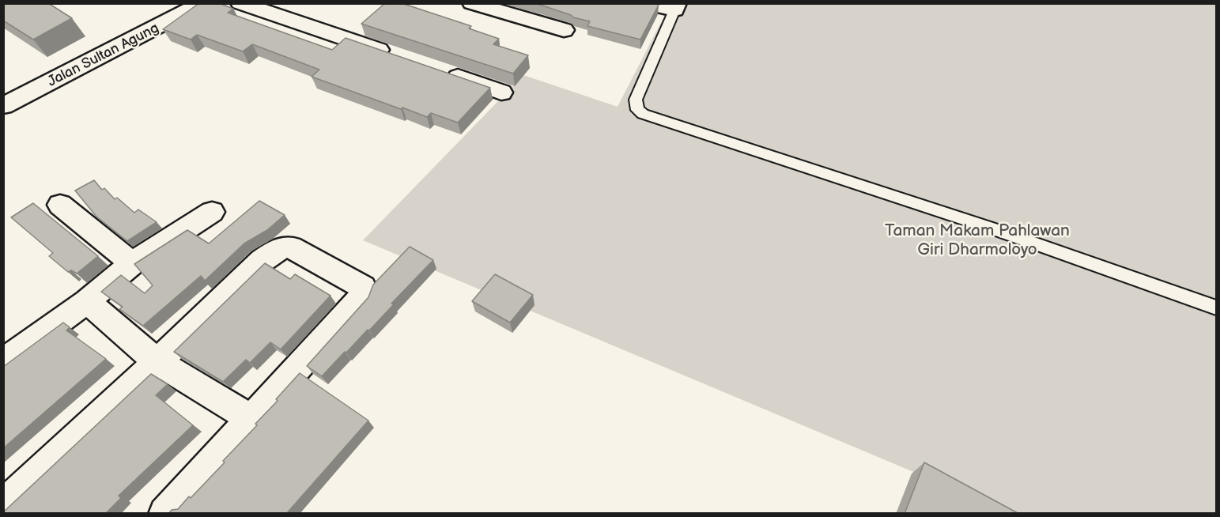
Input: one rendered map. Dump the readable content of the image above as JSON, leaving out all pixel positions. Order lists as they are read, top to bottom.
{
  "streets": {
    "street": ["Jalan Sultan Agung"]
  },
  "parks": ["Taman Makam Pahlawan Giri Dharmoloyo"]
}
